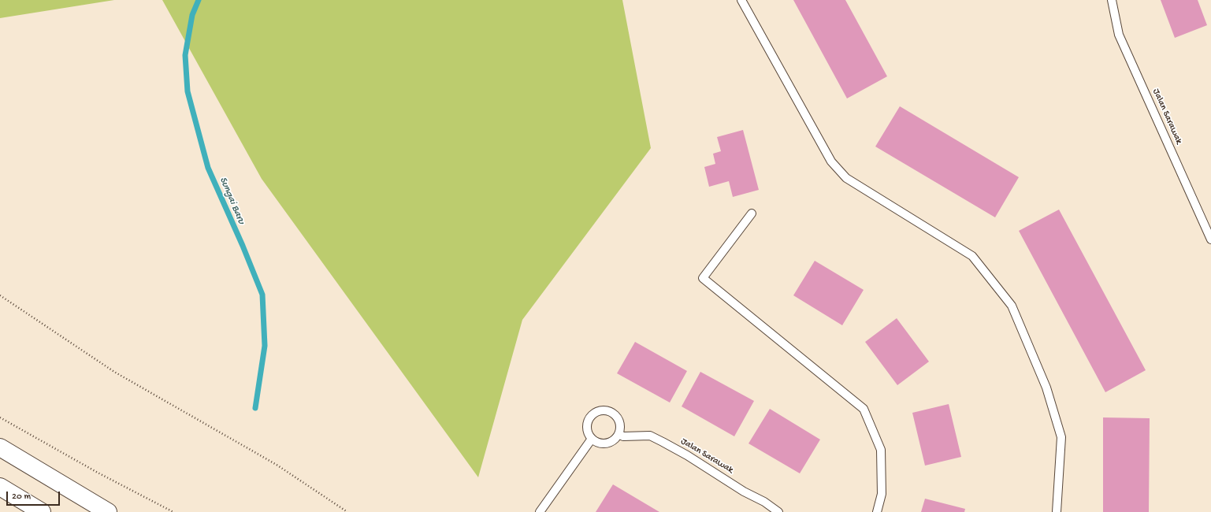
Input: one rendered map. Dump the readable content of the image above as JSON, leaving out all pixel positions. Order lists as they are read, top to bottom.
{
  "streets": {
    "lane": ["Jalan Sarawak"]
  },
  "water": ["Sungai Baru"],
  "scale_bar": "20 m"
}
